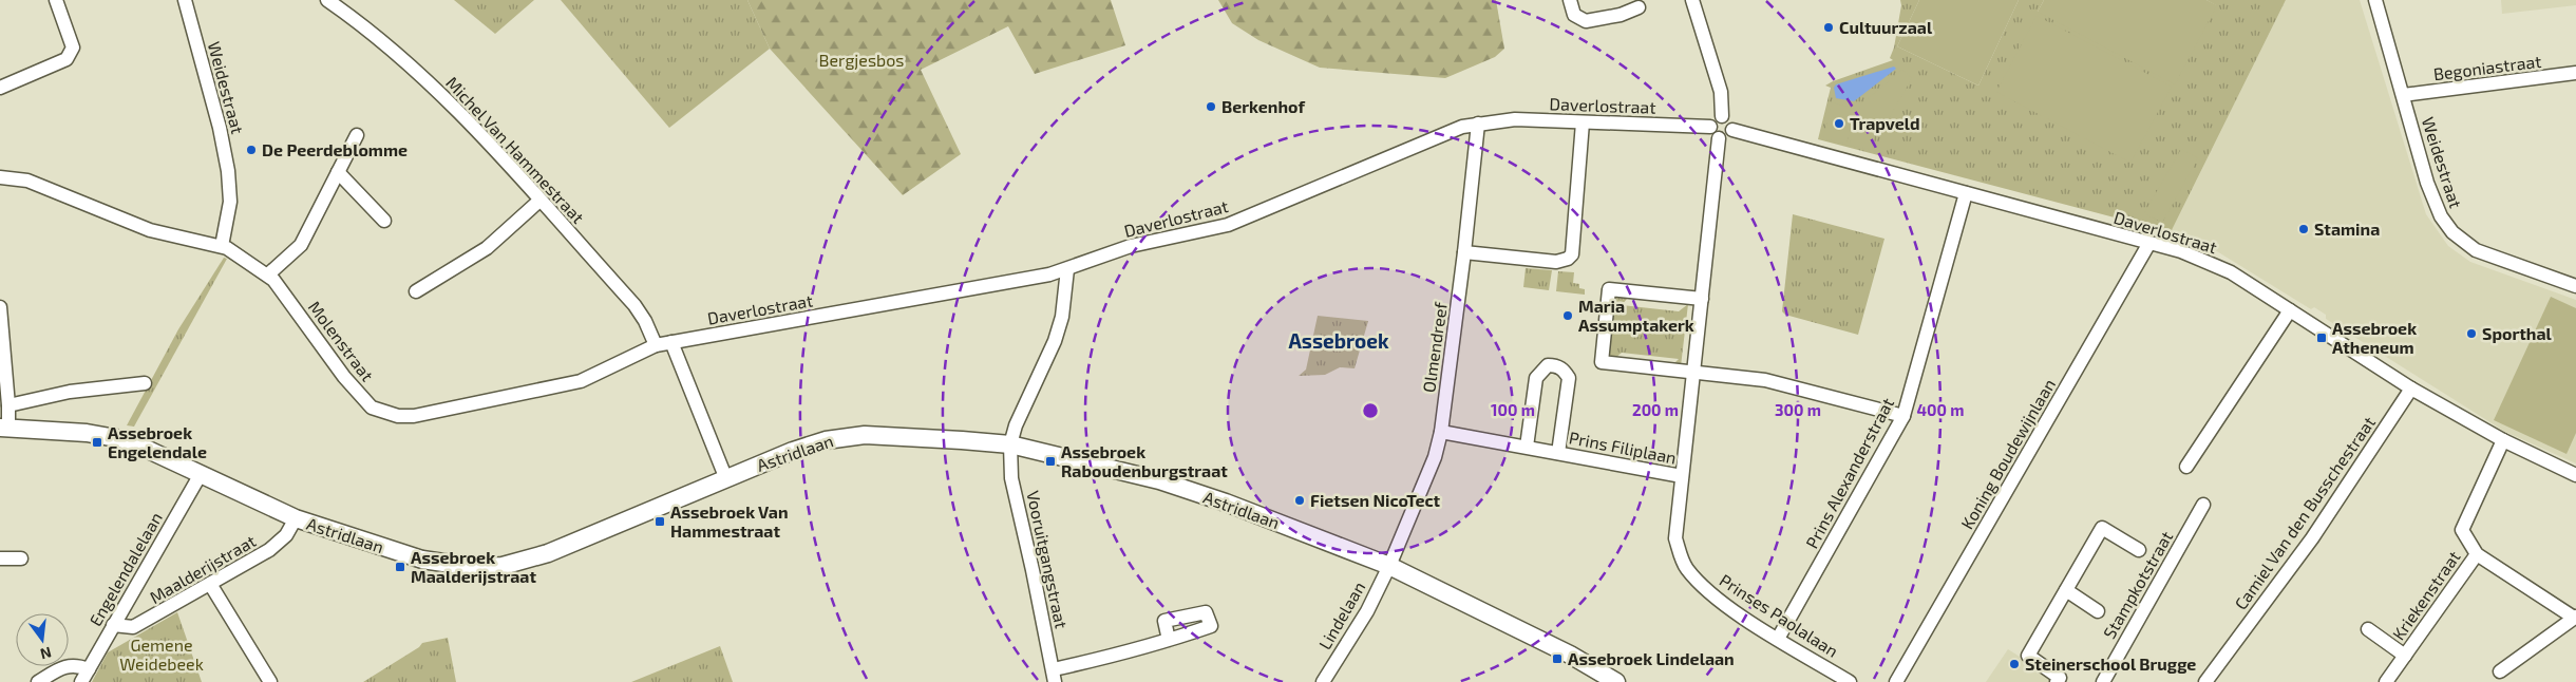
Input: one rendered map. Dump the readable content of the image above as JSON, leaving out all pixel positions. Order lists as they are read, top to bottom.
{
  "streets": {
    "main road": ["Astridlaan"],
    "street": [
      "Begoniastraat",
      "Weidestraat",
      "Daverlostraat",
      "Michel Van Hammestraat",
      "Molenstraat",
      "Olmendreef",
      "Prins Filiplaan",
      "Koning Boudewijnlaan",
      "Prins Alexanderstraat",
      "Camiel Van den Busschestraat",
      "Vooruitgangstraat",
      "Engelendalelaan",
      "Maalderijstraat",
      "Stampkotstraat",
      "Kriekenstraat",
      "Lindelaan",
      "Prinses Paolalaan"
    ]
  },
  "crossings": [
    ["Begoniastraat", "Weidestraat"],
    ["Weidestraat", "Molenstraat"],
    ["Daverlostraat", "Molenstraat"],
    ["Daverlostraat", "Olmendreef"],
    ["Daverlostraat", "Koning Boudewijnlaan"],
    ["Daverlostraat", "Prins Alexanderstraat"],
    ["Daverlostraat", "Camiel Van den Busschestraat"],
    ["Daverlostraat", "Vooruitgangstraat"],
    ["Daverlostraat", "Prinses Paolalaan"],
    ["Michel Van Hammestraat", "Molenstraat"],
    ["Olmendreef", "Prins Filiplaan"],
    ["Olmendreef", "Astridlaan"],
    ["Olmendreef", "Lindelaan"],
    ["Prins Filiplaan", "Prinses Paolalaan"],
    ["Astridlaan", "Vooruitgangstraat"],
    ["Astridlaan", "Engelendalelaan"],
    ["Astridlaan", "Maalderijstraat"],
    ["Astridlaan", "Lindelaan"],
    ["Prins Alexanderstraat", "Prinses Paolalaan"],
    ["Engelendalelaan", "Maalderijstraat"]
  ],
  "districts": ["Assebroek"],
  "parks": ["Bergjesbos", "Gemene Weidebeek"],
  "places": {
    "other": [
      "Cultuurzaal",
      "Berkenhof",
      "Trapveld",
      "De Peerdeblomme",
      "Stamina",
      "Maria Assumptakerk",
      "Sporthal",
      "Fietsen NicoTect",
      "Steinerschool Brugge"
    ],
    "transit": [
      "Assebroek Atheneum",
      "Assebroek Engelendale",
      "Assebroek Raboudenburgstraat",
      "Assebroek Van Hammestraat",
      "Assebroek Maalderijstraat",
      "Assebroek Lindelaan"
    ]
  },
  "north": "bottom",
  "rings": [
    "100 m",
    "200 m",
    "300 m",
    "400 m"
  ]
}
